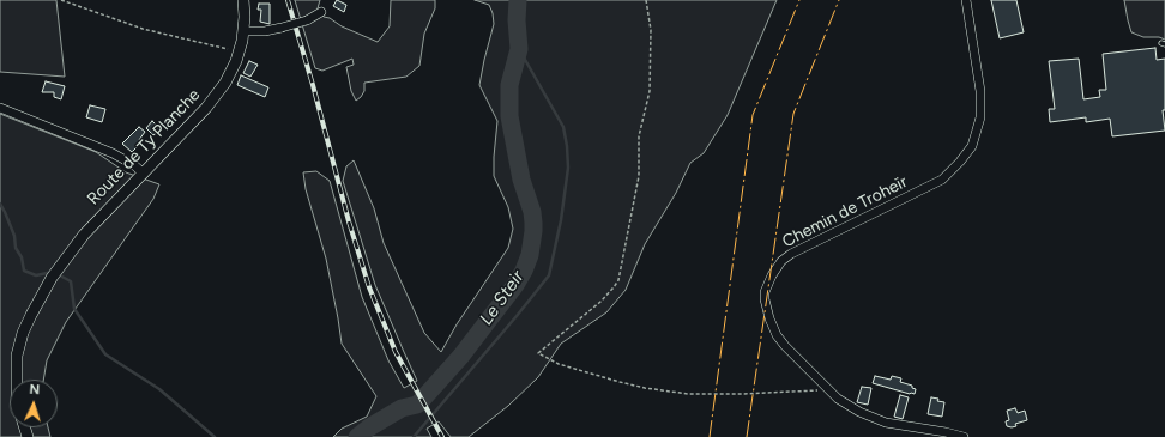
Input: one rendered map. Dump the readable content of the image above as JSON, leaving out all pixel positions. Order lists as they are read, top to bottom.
{
  "streets": {
    "street": ["Route de Ty Planche", "Chemin de Troheïr"]
  },
  "water": ["Le Steir"],
  "north": "top"
}
